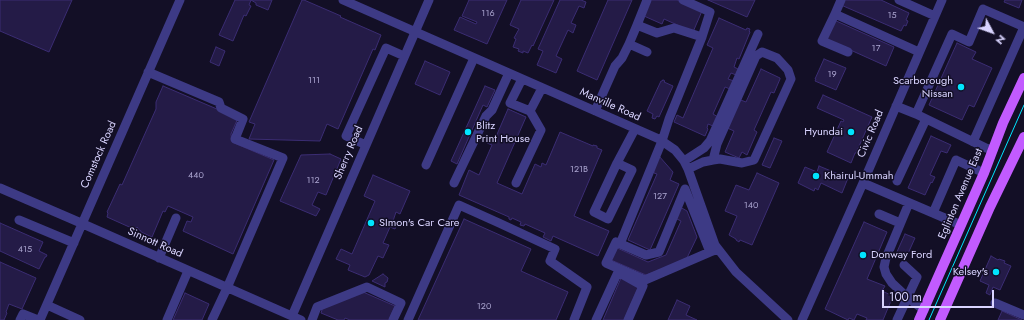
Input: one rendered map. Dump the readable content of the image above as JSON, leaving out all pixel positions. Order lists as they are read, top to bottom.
{
  "streets": {
    "main road": ["Eglinton Avenue East"],
    "street": [
      "Manville Road",
      "Civic Road",
      "Sherry Road",
      "Comstock Road",
      "Sinnott Road"
    ]
  },
  "crossings": [
    ["Manville Road", "Sherry Road"],
    ["Sherry Road", "Sinnott Road"],
    ["Comstock Road", "Sinnott Road"]
  ],
  "places": [
    "Scarborough Nissan",
    "Blitz Print House",
    "Hyundai",
    "Khairul-Ummah",
    "SImon's Car Care",
    "Donway Ford",
    "Kelsey's"
  ],
  "house_numbers": [
    "116",
    "15",
    "17",
    "19",
    "111",
    "121B",
    "440",
    "112",
    "127",
    "140",
    "415",
    "120"
  ],
  "scale_bar": "100 m",
  "north": "bottom right"
}
